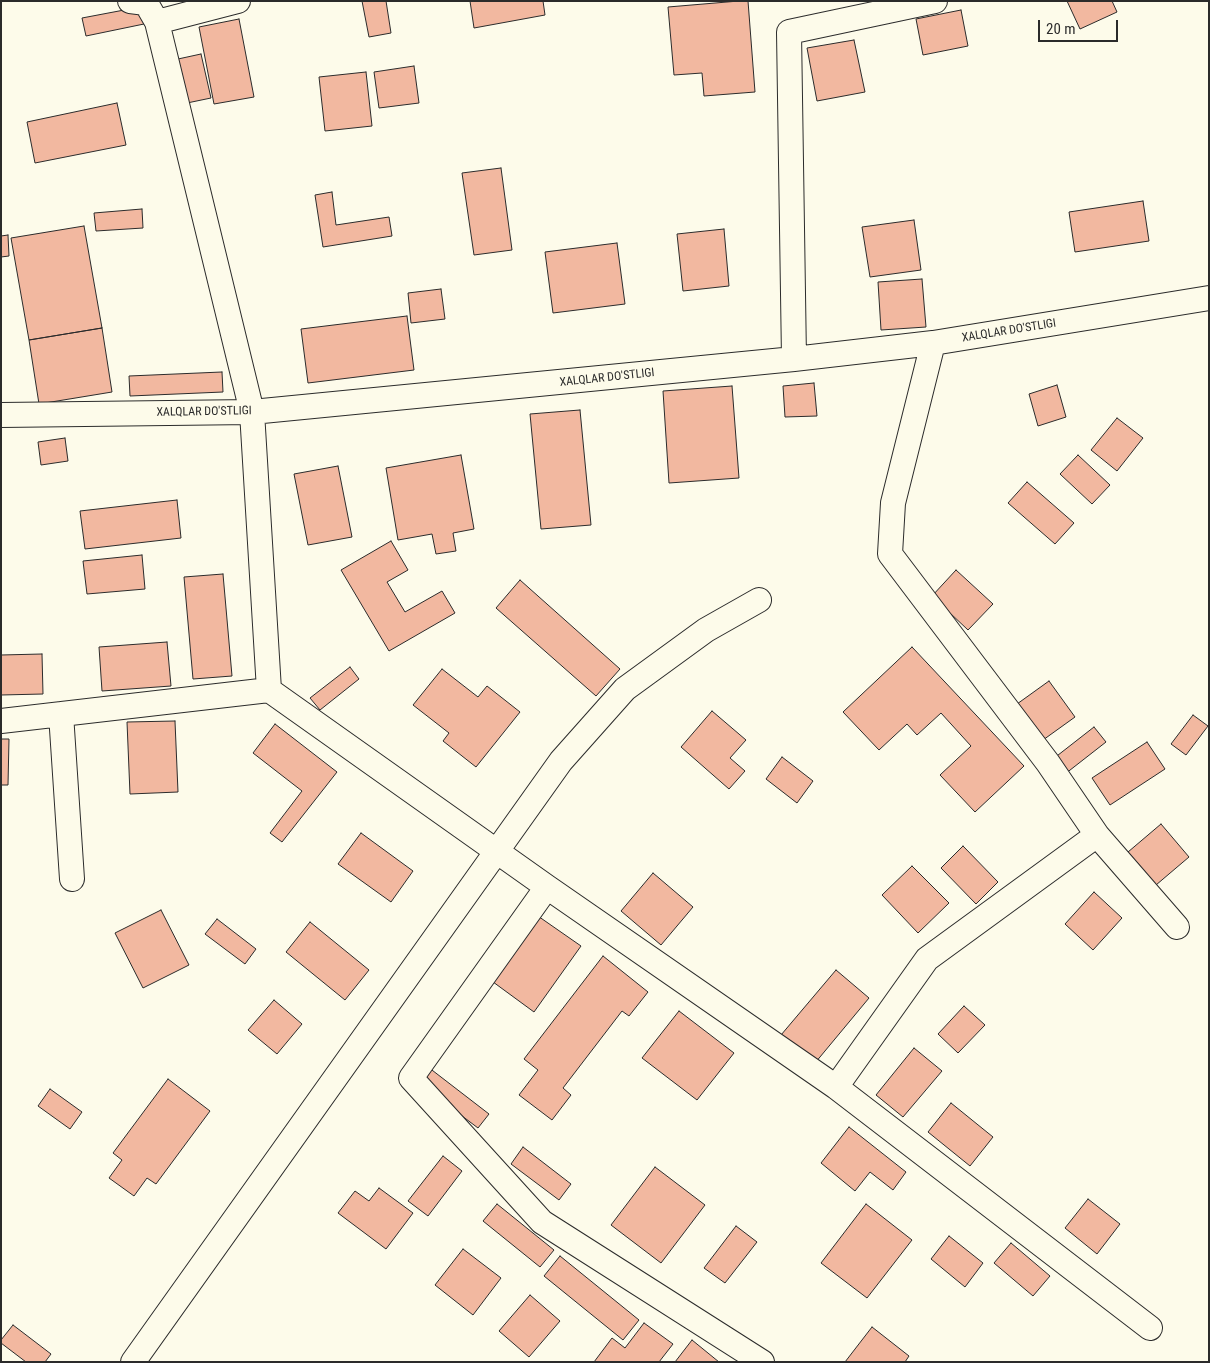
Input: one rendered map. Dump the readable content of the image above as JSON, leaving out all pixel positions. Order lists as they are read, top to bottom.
{
  "streets": {
    "street": ["XALQLAR DO'STLIGI"]
  },
  "scale_bar": "20 m"
}
